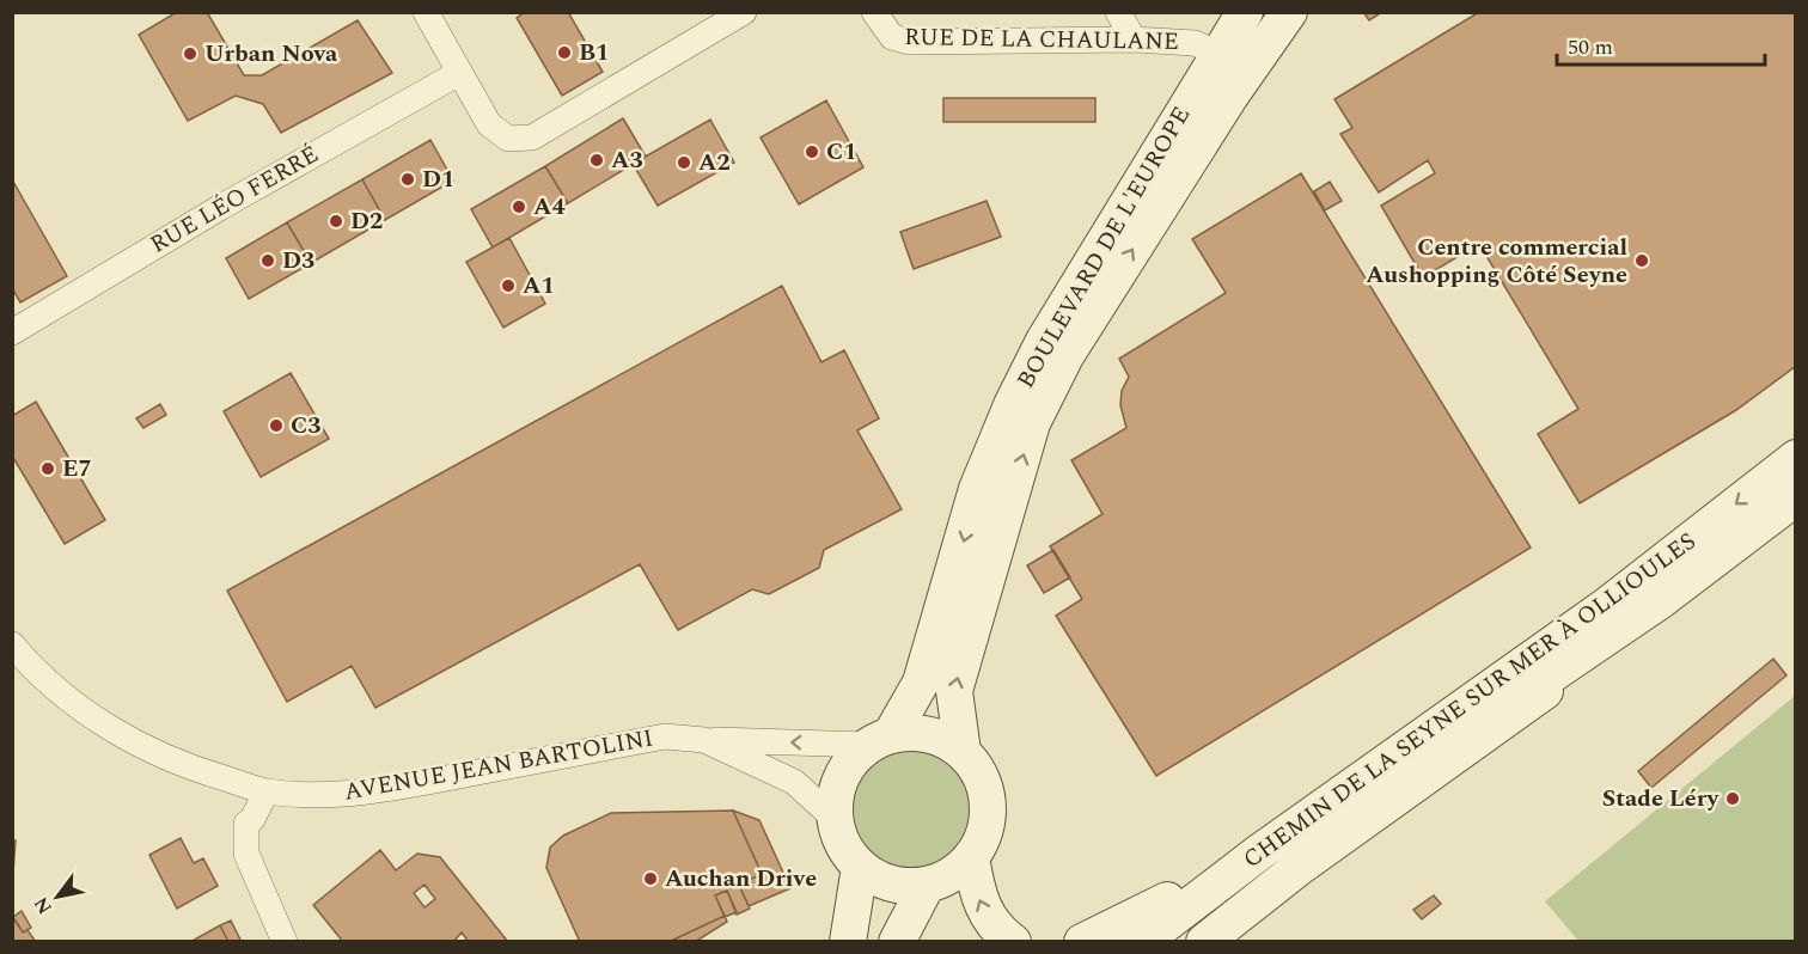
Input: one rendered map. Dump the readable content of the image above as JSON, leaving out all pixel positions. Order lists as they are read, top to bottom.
{
  "streets": {
    "street": [
      "RUE DE LA CHAULANE",
      "RUE LÉO FERRÉ",
      "BOULEVARD DE L'EUROPE",
      "CHEMIN DE LA SEYNE SUR MER À OLLIOULES",
      "AVENUE JEAN BARTOLINI"
    ]
  },
  "crossings": [
    ["RUE DE LA CHAULANE", "BOULEVARD DE L'EUROPE"],
    ["BOULEVARD DE L'EUROPE", "AVENUE JEAN BARTOLINI"]
  ],
  "places": [
    "B1",
    "Urban Nova",
    "C1",
    "A3",
    "A2",
    "D1",
    "A4",
    "D2",
    "D3",
    "Centre commercial Aushopping Côté Seyne",
    "A1",
    "C3",
    "E7",
    "Stade Léry",
    "Auchan Drive"
  ],
  "scale_bar": "50 m",
  "north": "bottom left"
}
